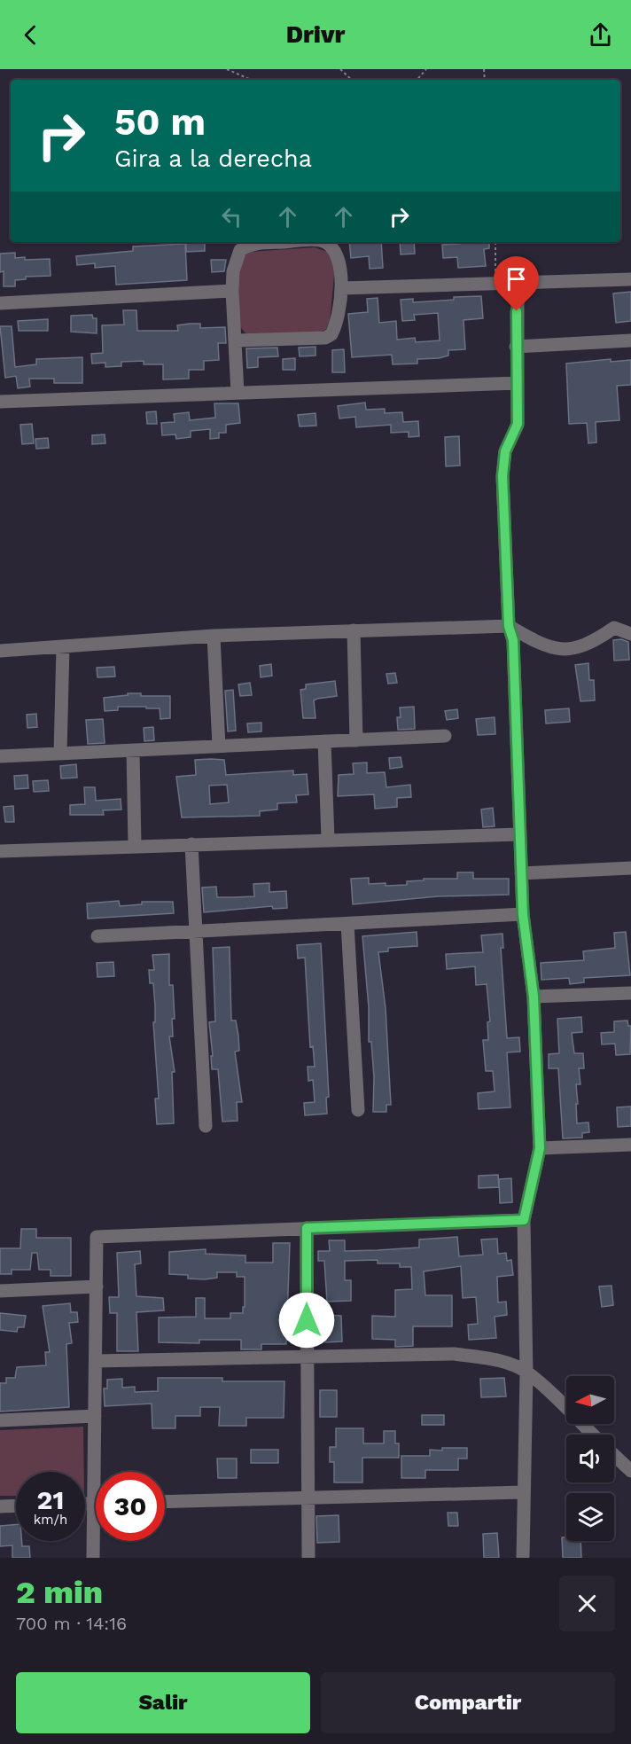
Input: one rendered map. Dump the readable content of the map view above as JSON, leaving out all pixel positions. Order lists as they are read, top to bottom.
{
  "north": "left",
  "page": {
    "header": "Drivr",
    "turn": ["50 m", "Gira a la derecha"],
    "speed": "21 km/h",
    "limit": "30",
    "heading": ["2 min", "700 m · 14:16"],
    "buttons": ["Salir", "Compartir"]
  }
}
